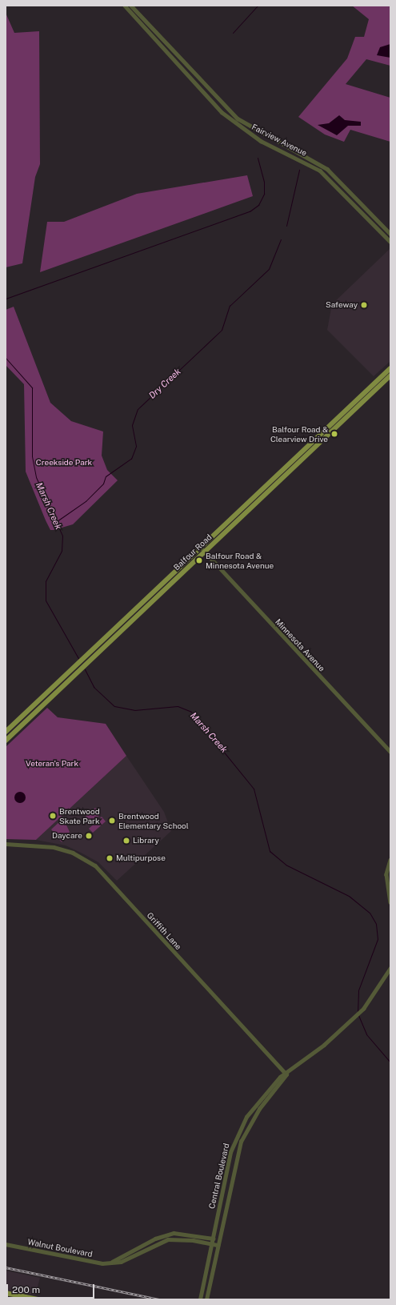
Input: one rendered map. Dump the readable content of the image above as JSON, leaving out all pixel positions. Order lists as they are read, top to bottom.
{
  "streets": {
    "main road": ["Balfour Road"],
    "street": [
      "Fairview Avenue",
      "Minnesota Avenue",
      "Griffith Lane",
      "Central Boulevard",
      "Walnut Boulevard"
    ]
  },
  "crossings": [
    ["Balfour Road", "Minnesota Avenue"],
    ["Griffith Lane", "Central Boulevard"],
    ["Central Boulevard", "Walnut Boulevard"]
  ],
  "water": ["Dry Creek", "Marsh Creek"],
  "parks": ["Creekside Park", "Veteran's Park"],
  "places": [
    "Safeway",
    "Balfour Road & Clearview Drive",
    "Balfour Road & Minnesota Avenue",
    "Brentwood Skate Park",
    "Brentwood Elementary School",
    "Daycare",
    "Library",
    "Multipurpose"
  ],
  "scale_bar": "200 m"
}
